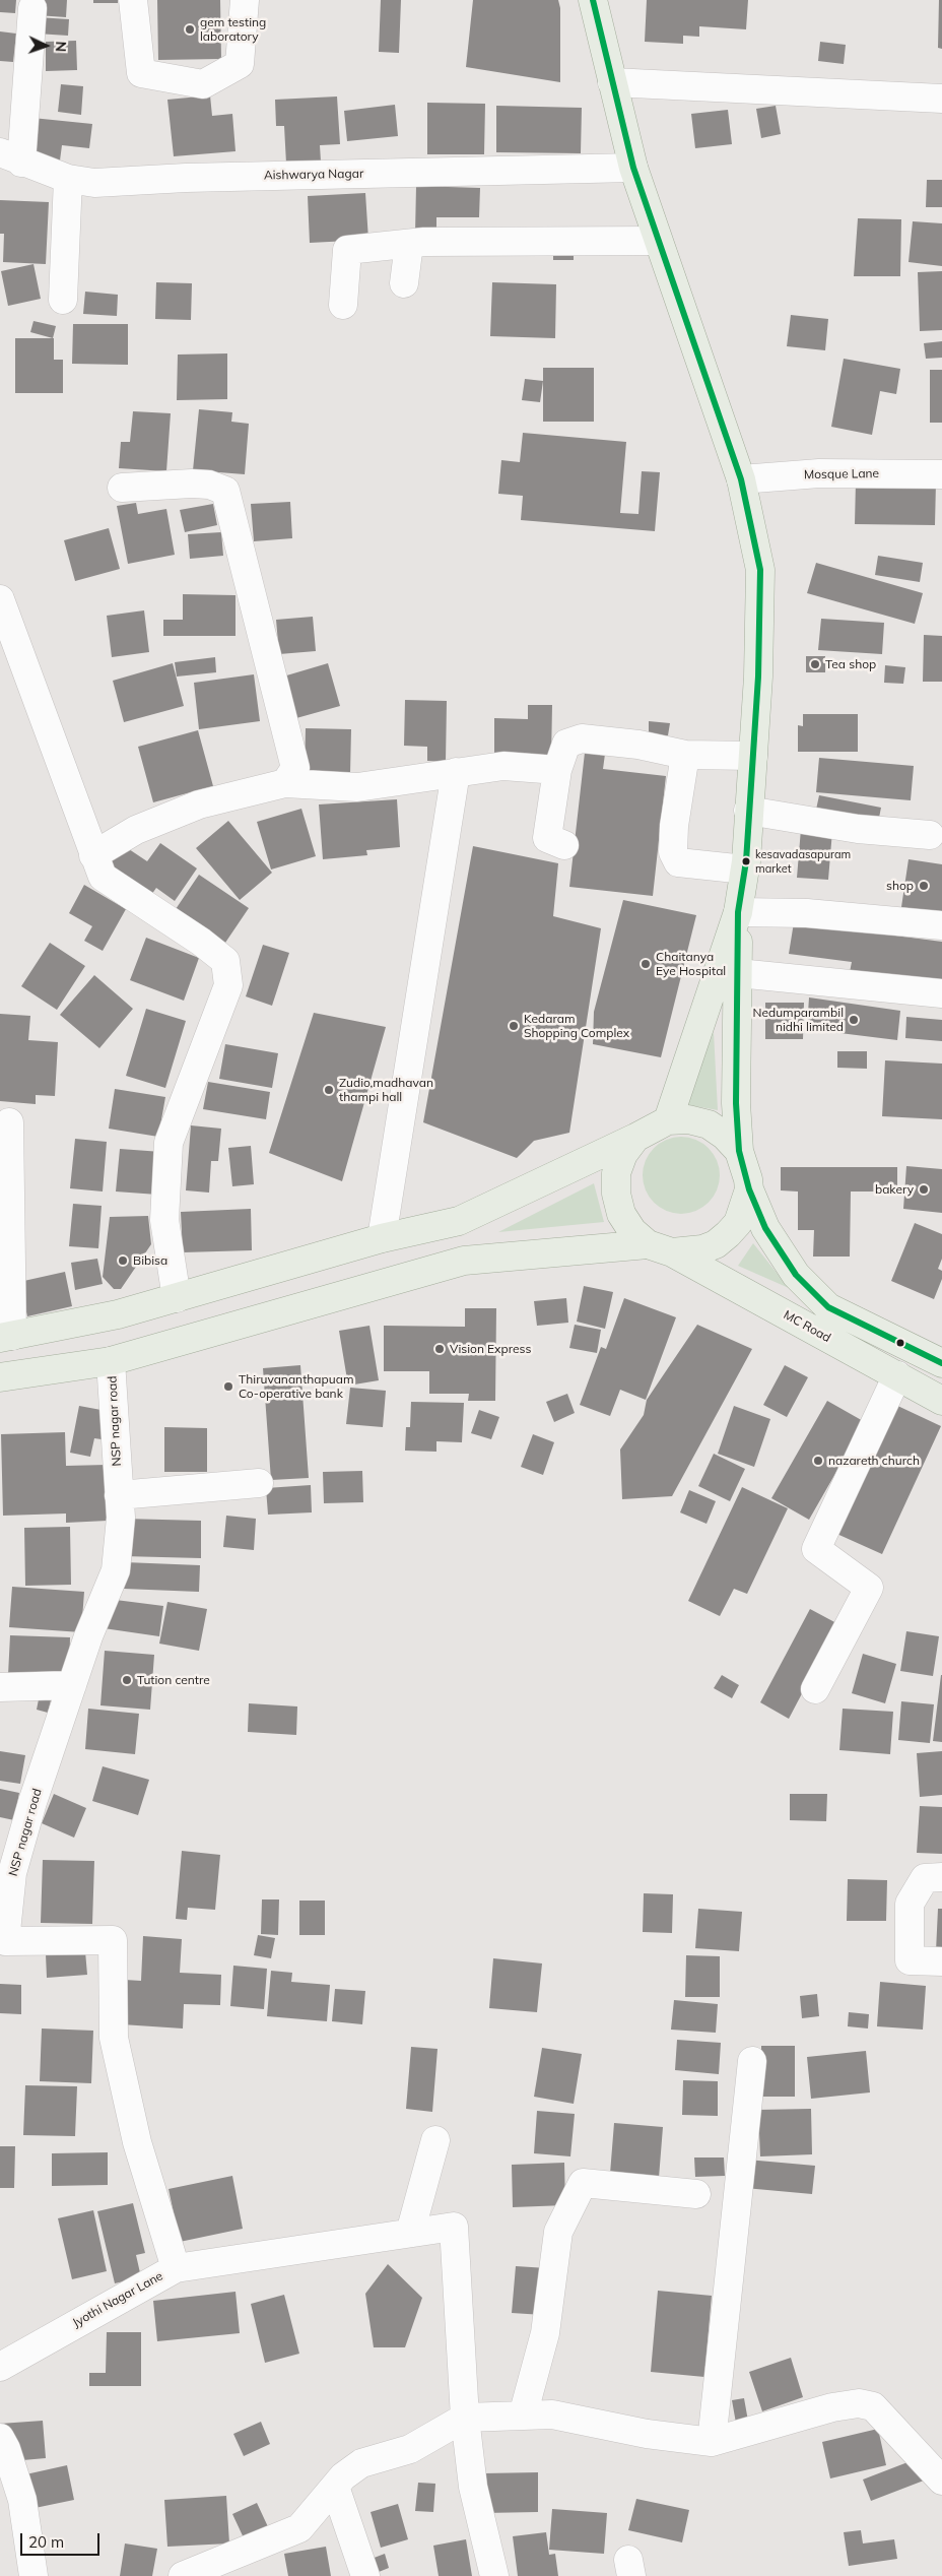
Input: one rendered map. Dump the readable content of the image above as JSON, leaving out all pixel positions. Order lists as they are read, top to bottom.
{
  "streets": {
    "main road": ["MC Road"],
    "street": [
      "Aishwarya Nagar",
      "Mosque Lane",
      "NSP nagar road",
      "Jyothi Nagar Lane"
    ]
  },
  "crossings": [
    ["NSP nagar road", "Jyothi Nagar Lane"]
  ],
  "places": [
    "gem testing laboratory",
    "Tea shop",
    "kesavadasapuram market",
    "shop",
    "Chaitanya Eye Hospital",
    "Nedumparambil nidhi limited",
    "Kedaram Shopping Complex",
    "Zudio,madhavan thampi hall",
    "bakery",
    "Bibisa",
    "Vision Express",
    "Thiruvananthapuam Co-operative bank",
    "nazareth church",
    "Tution centre"
  ],
  "scale_bar": "20 m",
  "north": "right"
}
